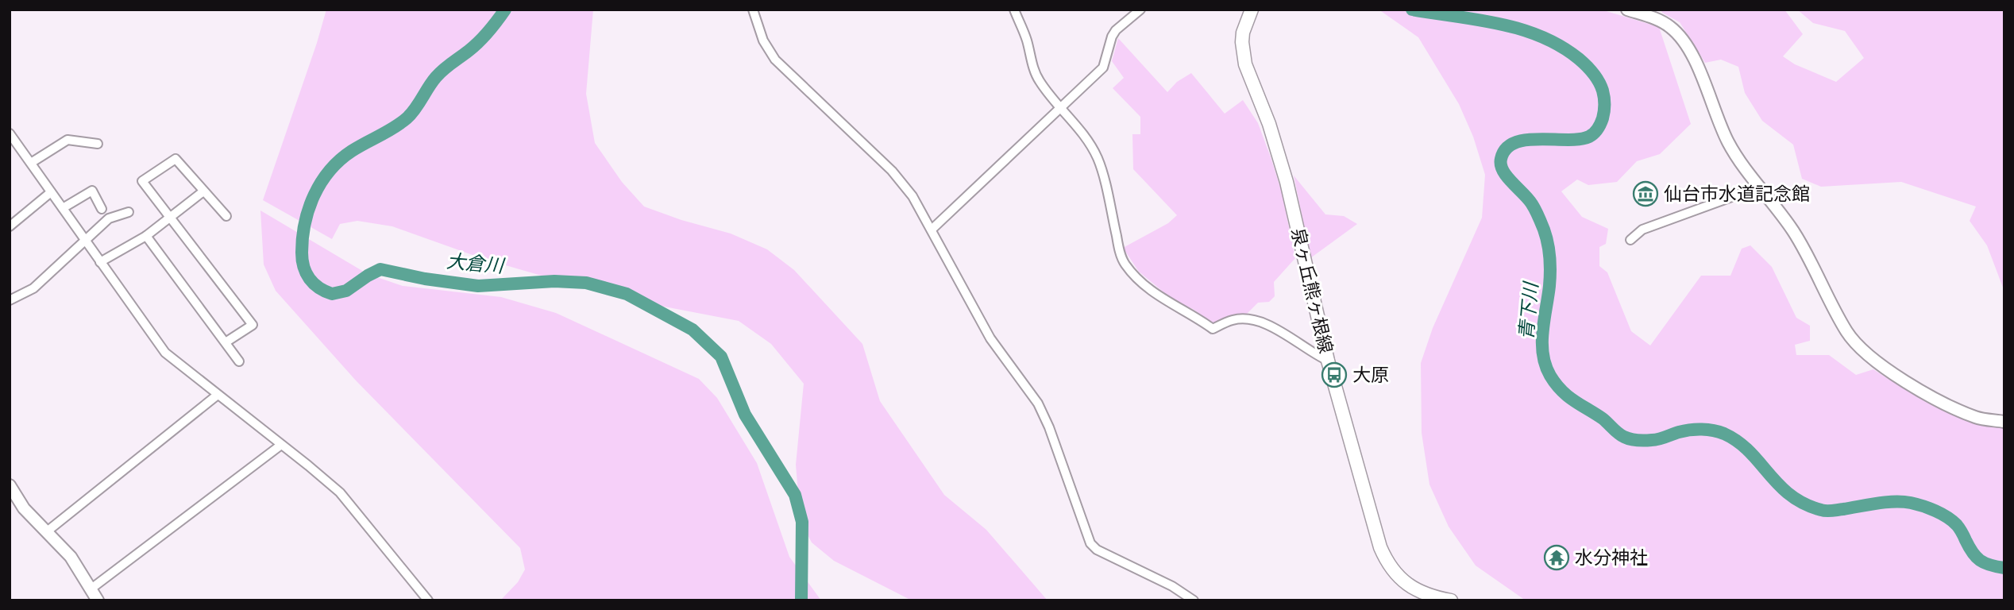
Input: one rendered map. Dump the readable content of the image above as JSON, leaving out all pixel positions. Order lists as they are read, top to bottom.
{
  "streets": {
    "main road": ["泉ヶ丘熊ヶ根線"]
  },
  "water": ["大倉川", "青下川"],
  "places": {
    "museum": ["仙台市水道記念館"],
    "bus stop": ["大原"],
    "temple": ["水分神社"]
  }
}
